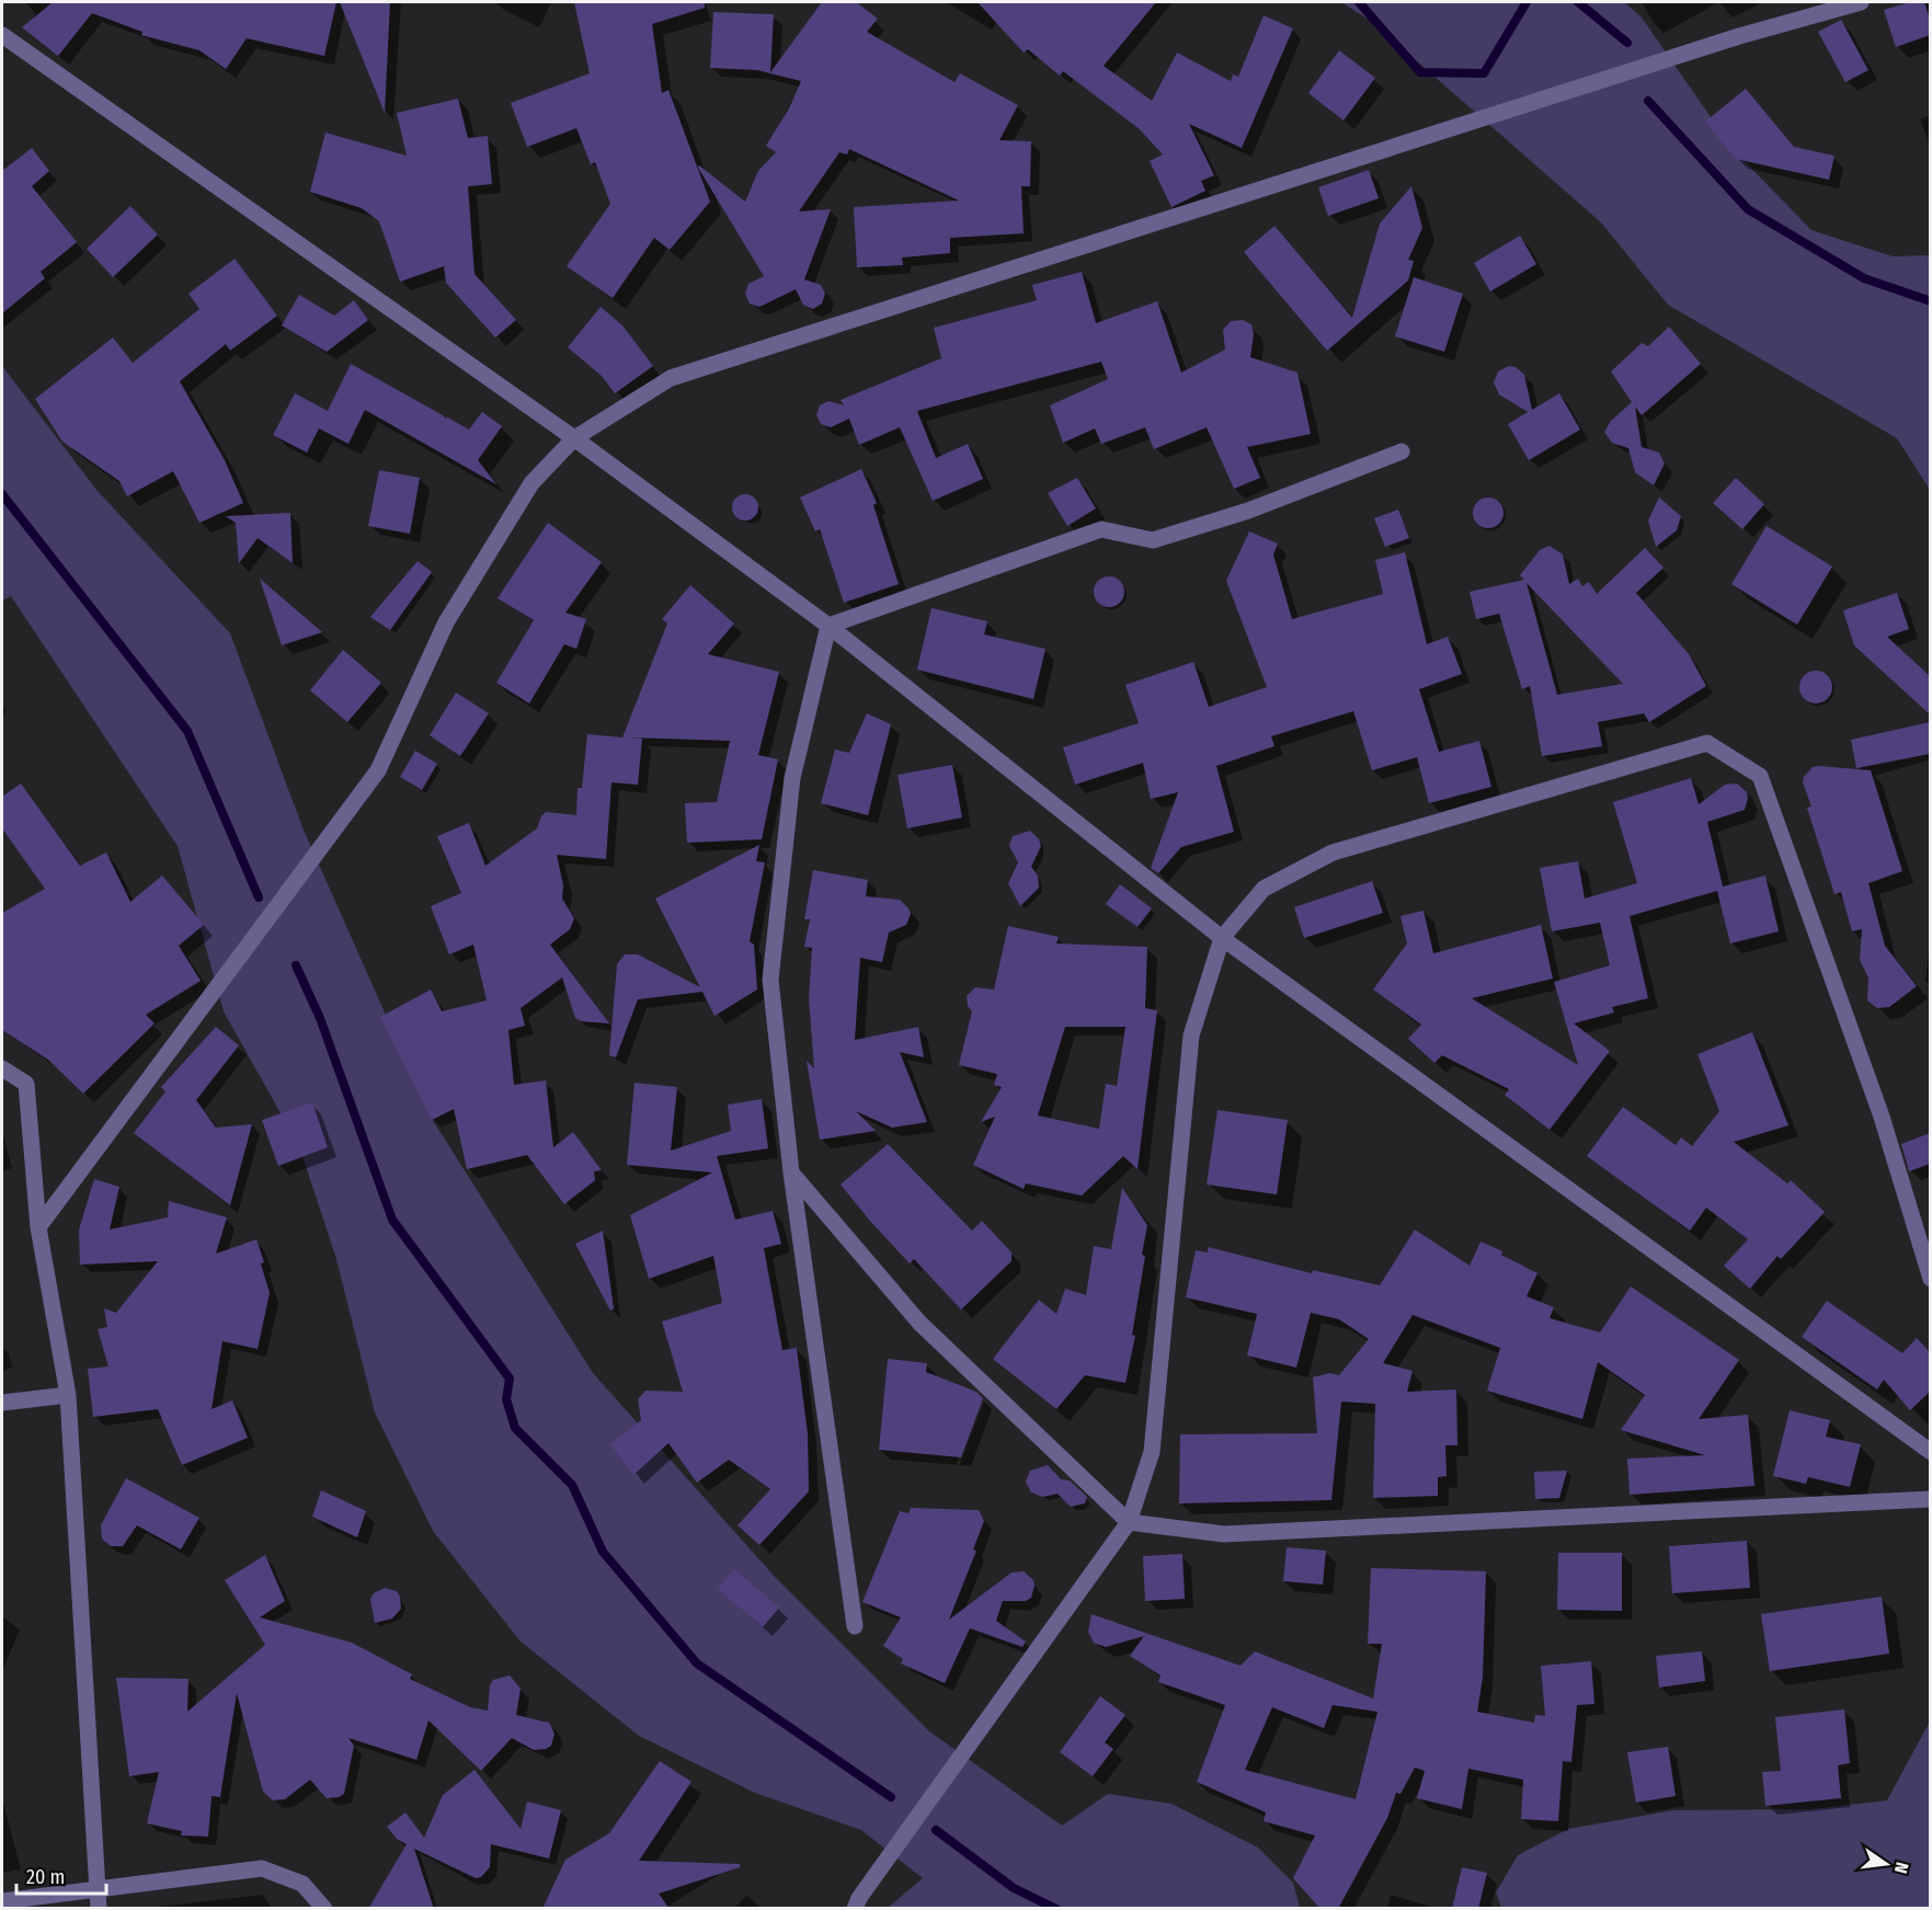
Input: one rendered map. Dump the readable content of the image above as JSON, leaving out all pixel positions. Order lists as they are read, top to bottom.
{
  "scale_bar": "20 m",
  "north": "right"
}
